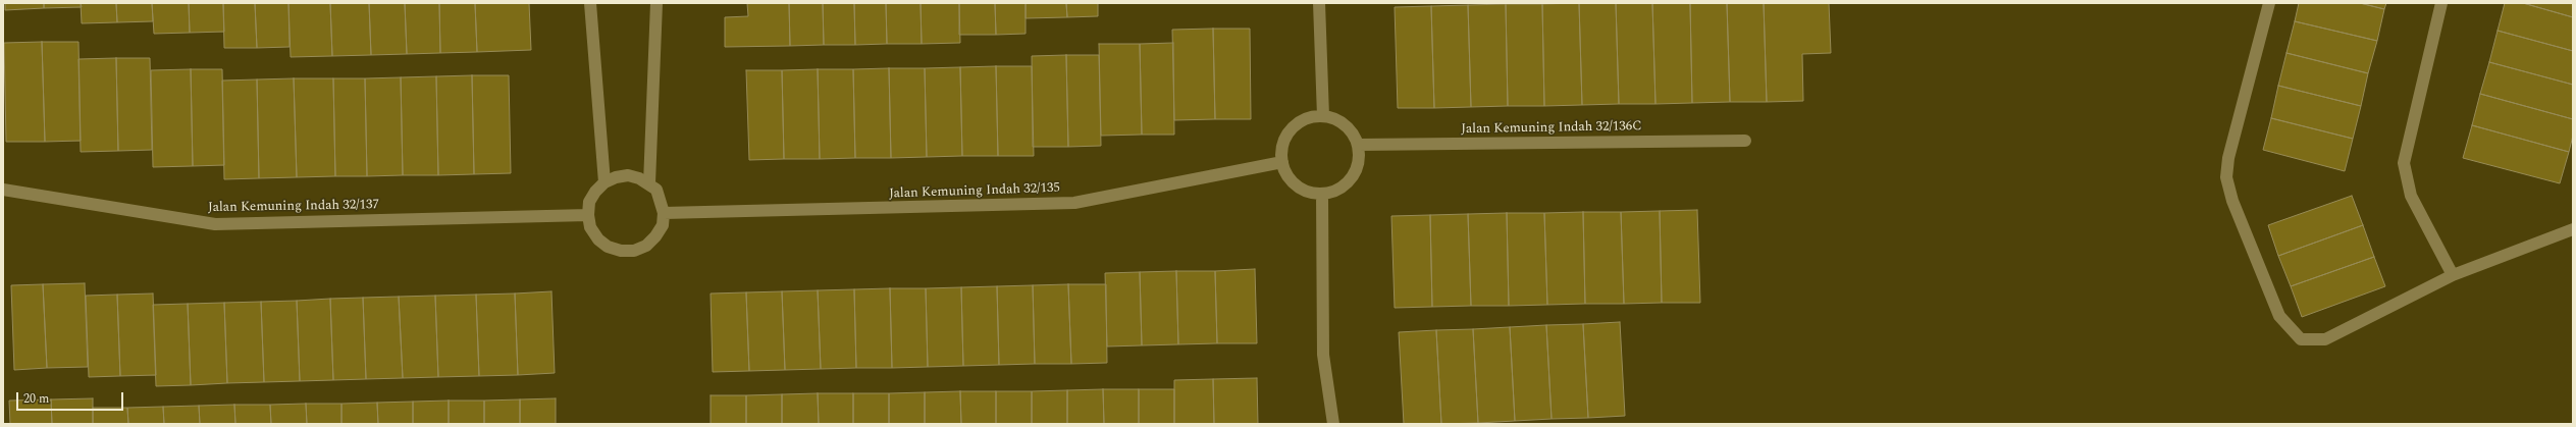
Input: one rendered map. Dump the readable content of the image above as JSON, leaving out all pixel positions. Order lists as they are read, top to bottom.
{
  "streets": {
    "street": ["Jalan Kemuning Indah 32/136C", "Jalan Kemuning Indah 32/135", "Jalan Kemuning Indah 32/137"]
  },
  "crossings": [
    ["Jalan Kemuning Indah 32/136C", "Jalan Kemuning Indah 32/135"],
    ["Jalan Kemuning Indah 32/135", "Jalan Kemuning Indah 32/137"]
  ],
  "scale_bar": "20 m"
}
